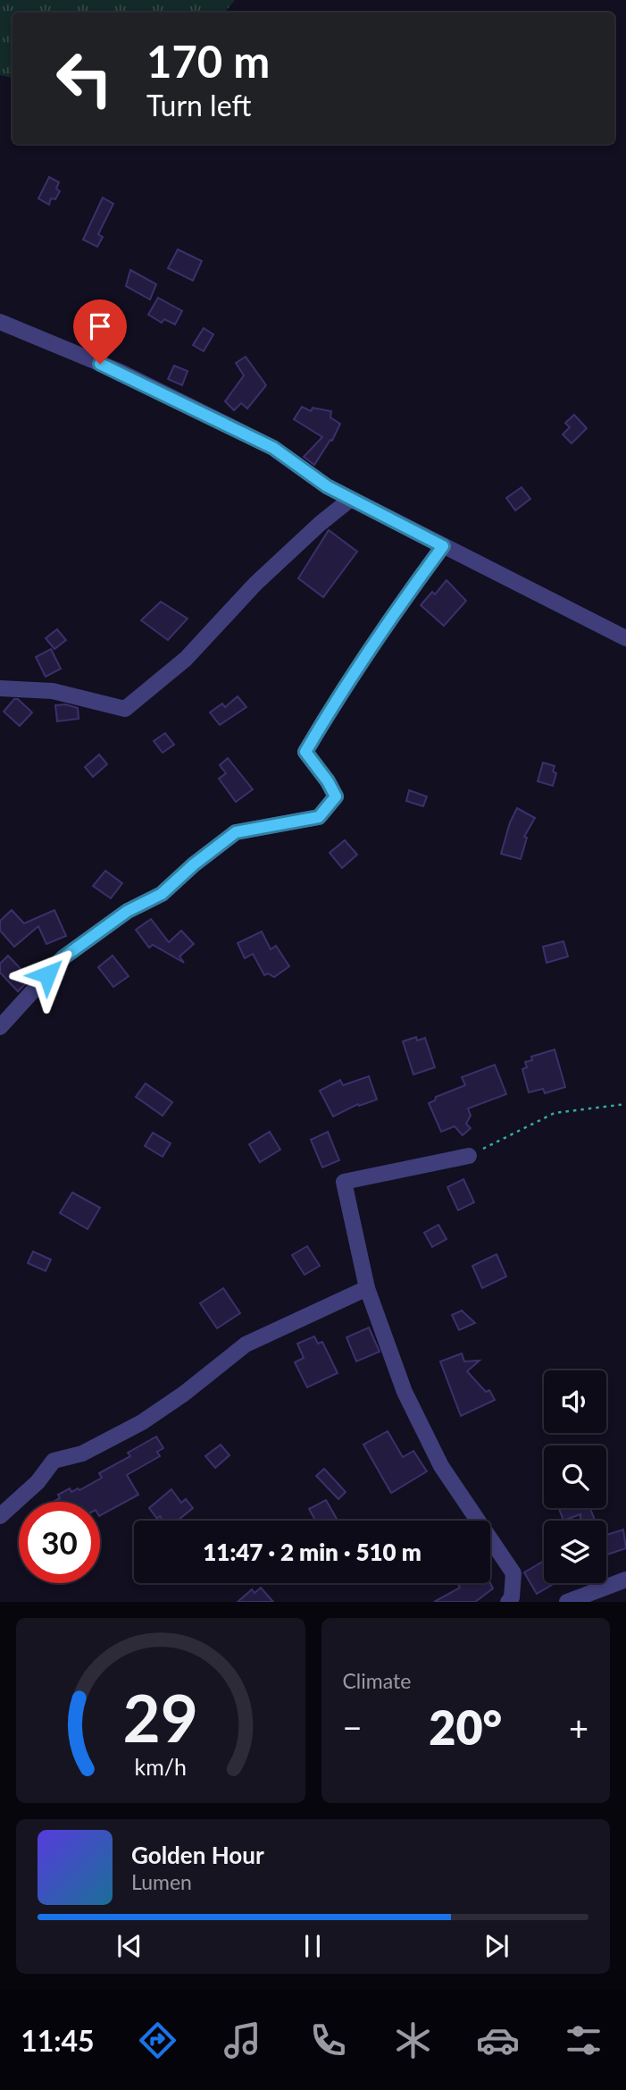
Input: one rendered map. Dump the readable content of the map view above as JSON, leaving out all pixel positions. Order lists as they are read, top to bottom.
{
  "page": {
    "turn": ["170 m", "Turn left"],
    "limit": "30",
    "trip": "11:47 · 2 min · 510 m",
    "tile": "Climate",
    "heat": ["−", "20°", "+"],
    "song": ["Golden Hour", "Lumen"],
    "tabs": "11:45",
    "gauge": ["29", "km/h"]
  }
}
